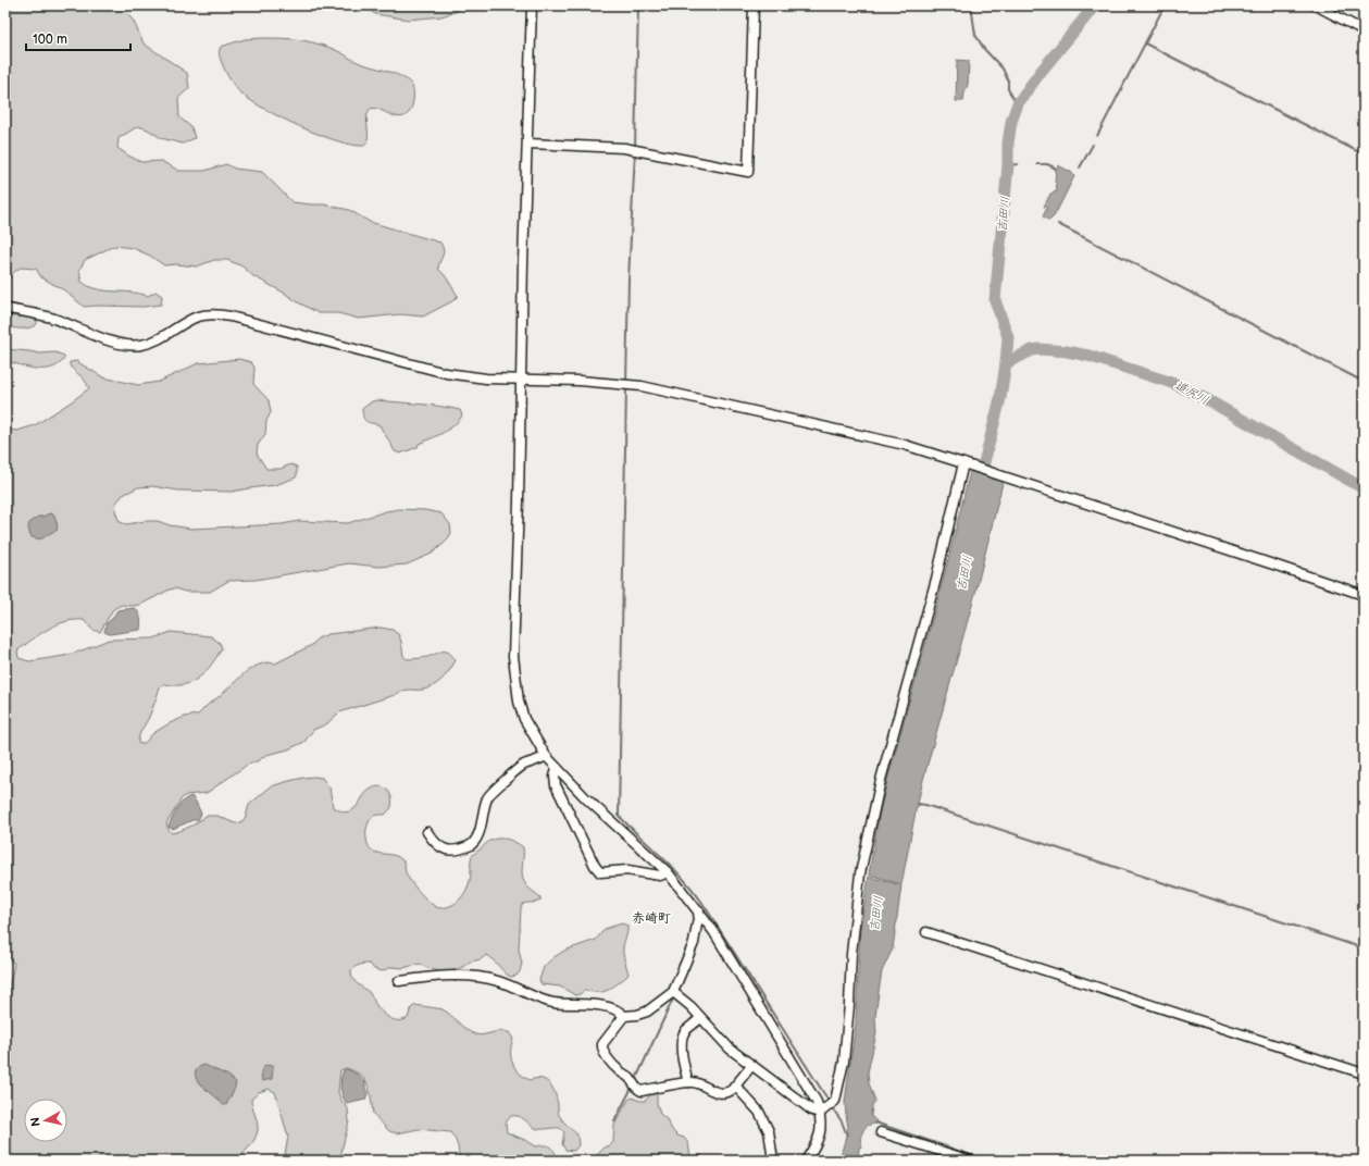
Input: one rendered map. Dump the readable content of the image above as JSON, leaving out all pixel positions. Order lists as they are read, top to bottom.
{
  "districts": ["赤崎町"],
  "water": ["吉田川", "道尻川"],
  "scale_bar": "100 m",
  "north": "left"
}
